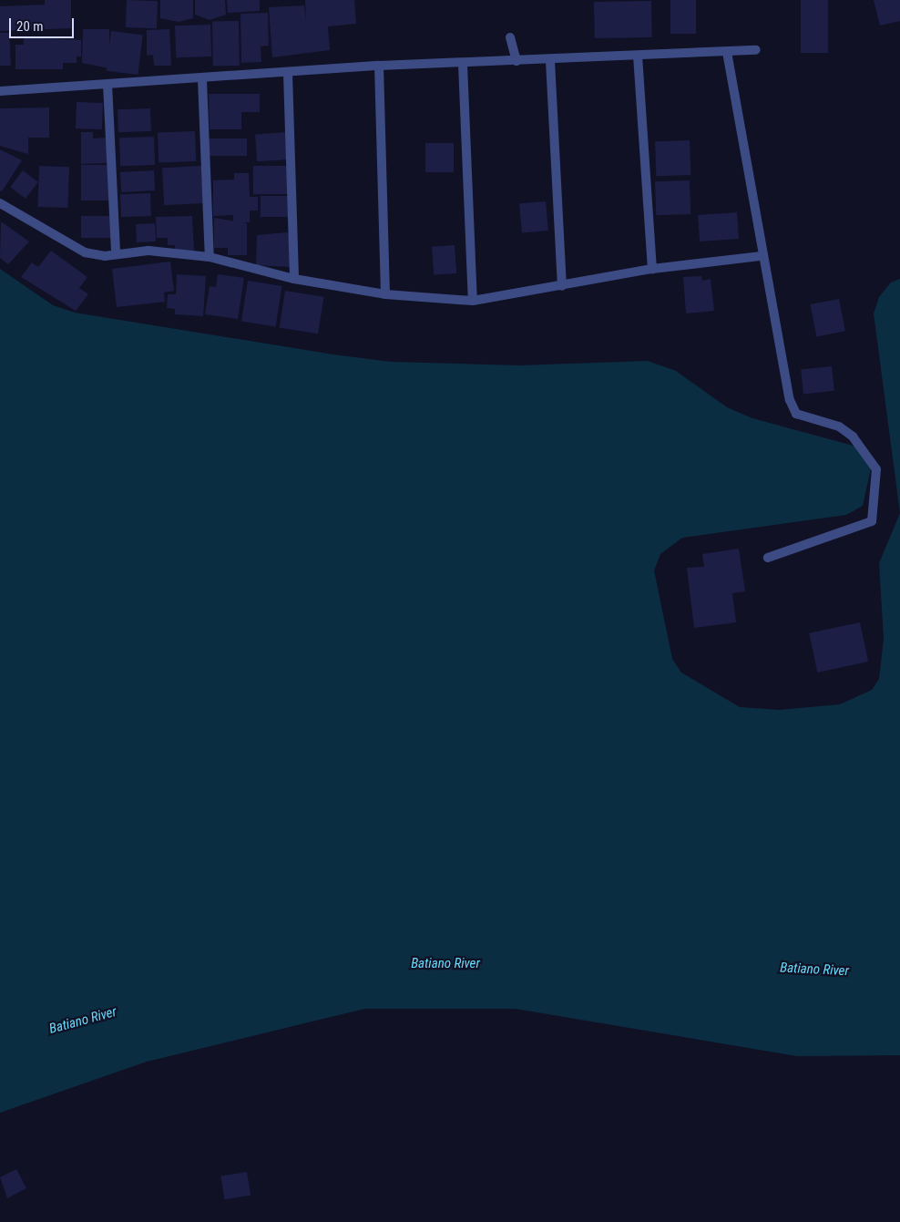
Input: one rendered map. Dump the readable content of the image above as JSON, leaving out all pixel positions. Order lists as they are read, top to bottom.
{
  "water": ["Batiano River"],
  "scale_bar": "20 m"
}
